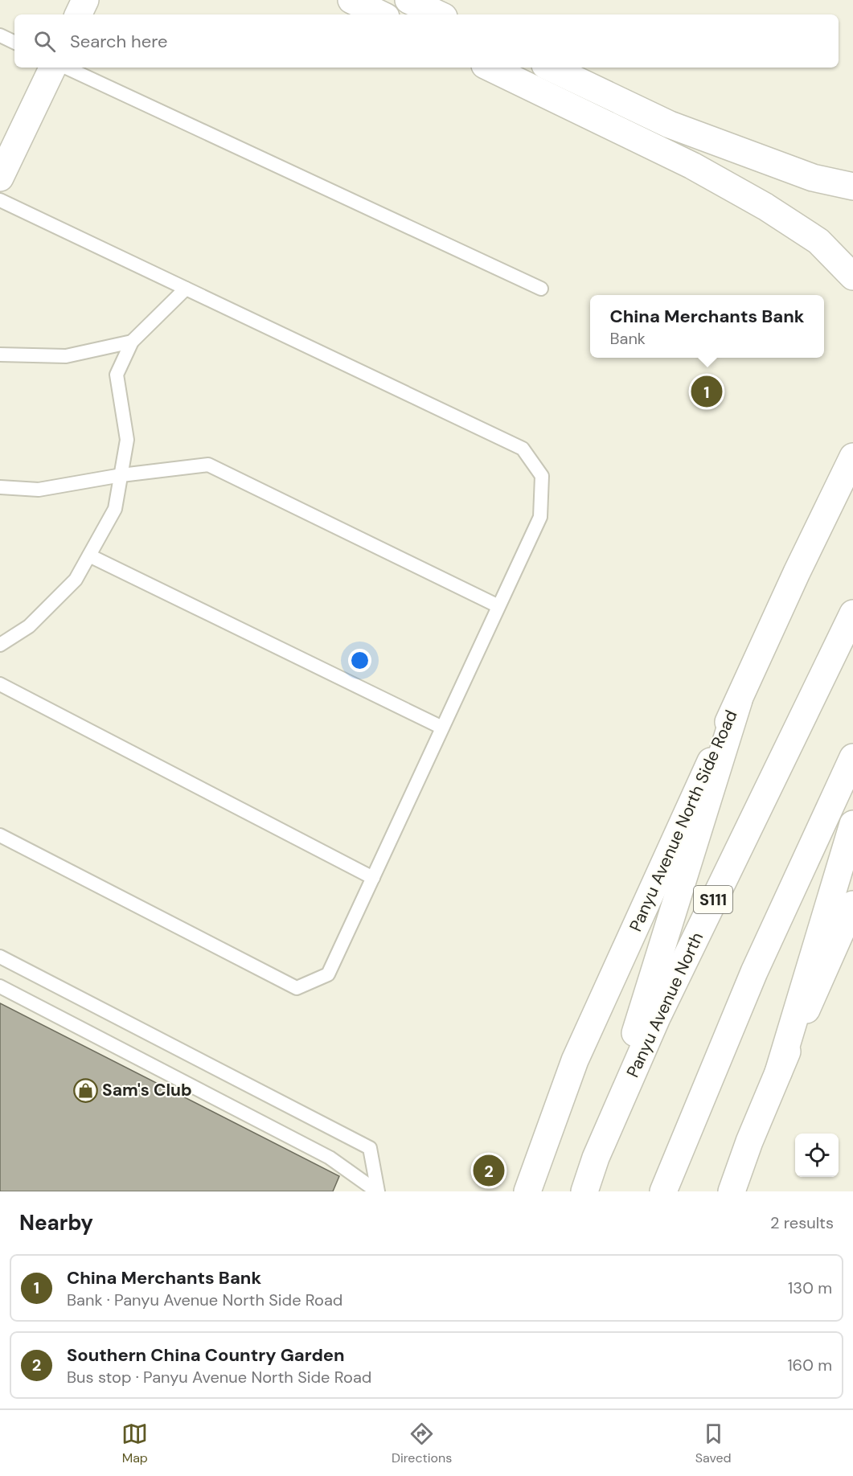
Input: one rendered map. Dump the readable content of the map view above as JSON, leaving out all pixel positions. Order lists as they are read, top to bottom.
{
  "streets": {
    "main road": ["Panyu Avenue North Side Road", "S111", "Panyu Avenue North"]
  },
  "places": {
    "shop": ["Sam's Club"]
  },
  "page": {
    "search": "Search here",
    "popup": ["China Merchants Bank", "Bank"],
    "pins": ["1", "2"],
    "heading": ["Nearby", "2 results"],
    "list": [
      {
        "mark": "1",
        "name": "China Merchants Bank",
        "note": "Bank · Panyu Avenue North Side Road",
        "value": "130 m"
      },
      {
        "mark": "2",
        "name": "Southern China Country Garden",
        "note": "Bus stop · Panyu Avenue North Side Road",
        "value": "160 m"
      }
    ],
    "nav": ["Map", "Directions", "Saved"]
  }
}
